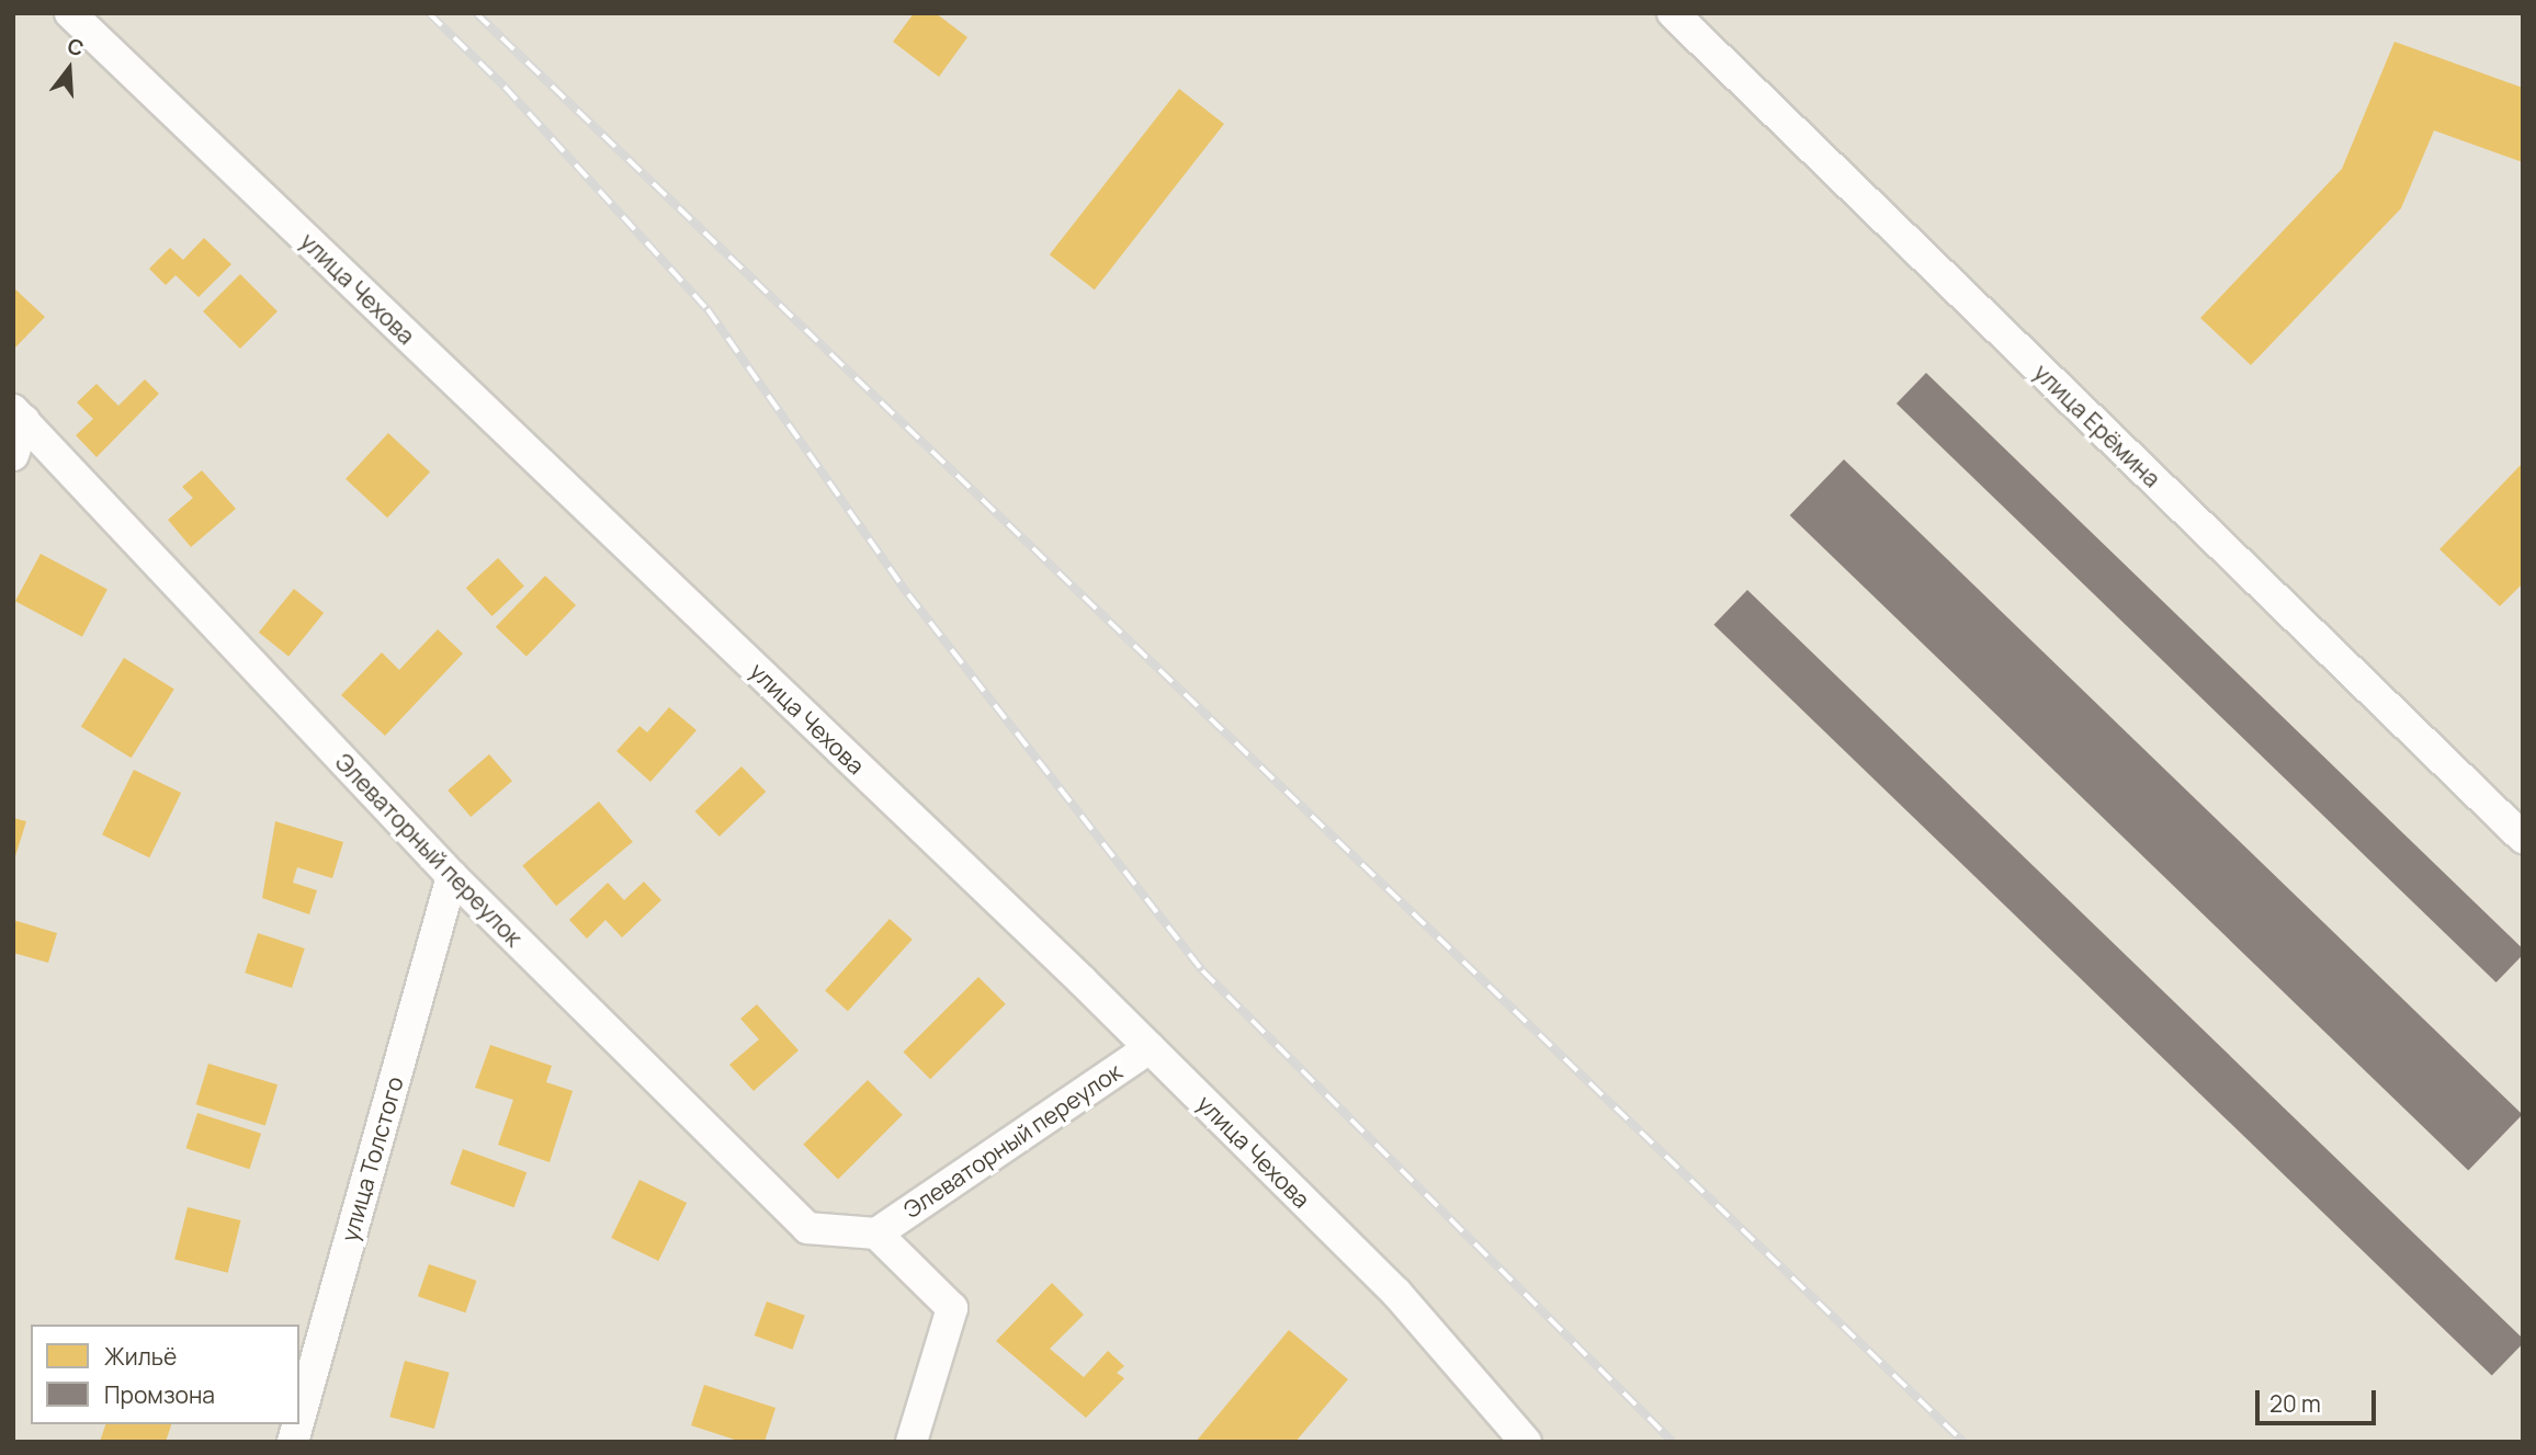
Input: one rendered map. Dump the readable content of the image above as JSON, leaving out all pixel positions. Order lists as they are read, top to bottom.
{
  "streets": {
    "street": [
      "улица Чехова",
      "улица Ерёмина",
      "Элеваторный переулок",
      "улица Толстого"
    ]
  },
  "crossings": [
    ["улица Чехова", "Элеваторный переулок"],
    ["Элеваторный переулок", "улица Толстого"]
  ],
  "legend": ["Жильё", "Промзона"],
  "scale_bar": "20 m",
  "north": "top"
}
